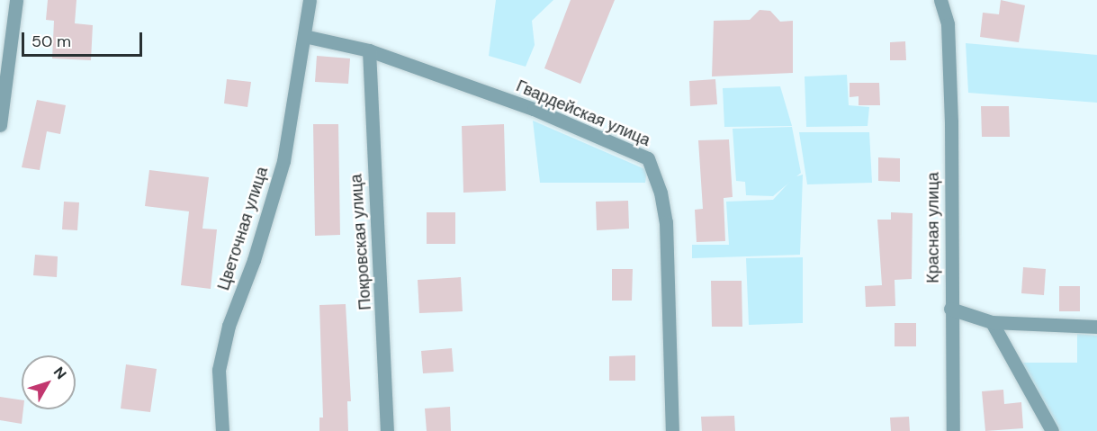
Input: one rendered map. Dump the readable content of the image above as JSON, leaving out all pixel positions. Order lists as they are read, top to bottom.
{
  "streets": {
    "street": [
      "Гвардейская улица",
      "Красная улица",
      "Цветочная улица",
      "Покровская улица"
    ]
  },
  "crossings": [
    ["Гвардейская улица", "Цветочная улица"],
    ["Гвардейская улица", "Покровская улица"]
  ],
  "scale_bar": "50 m",
  "north": "top right"
}
